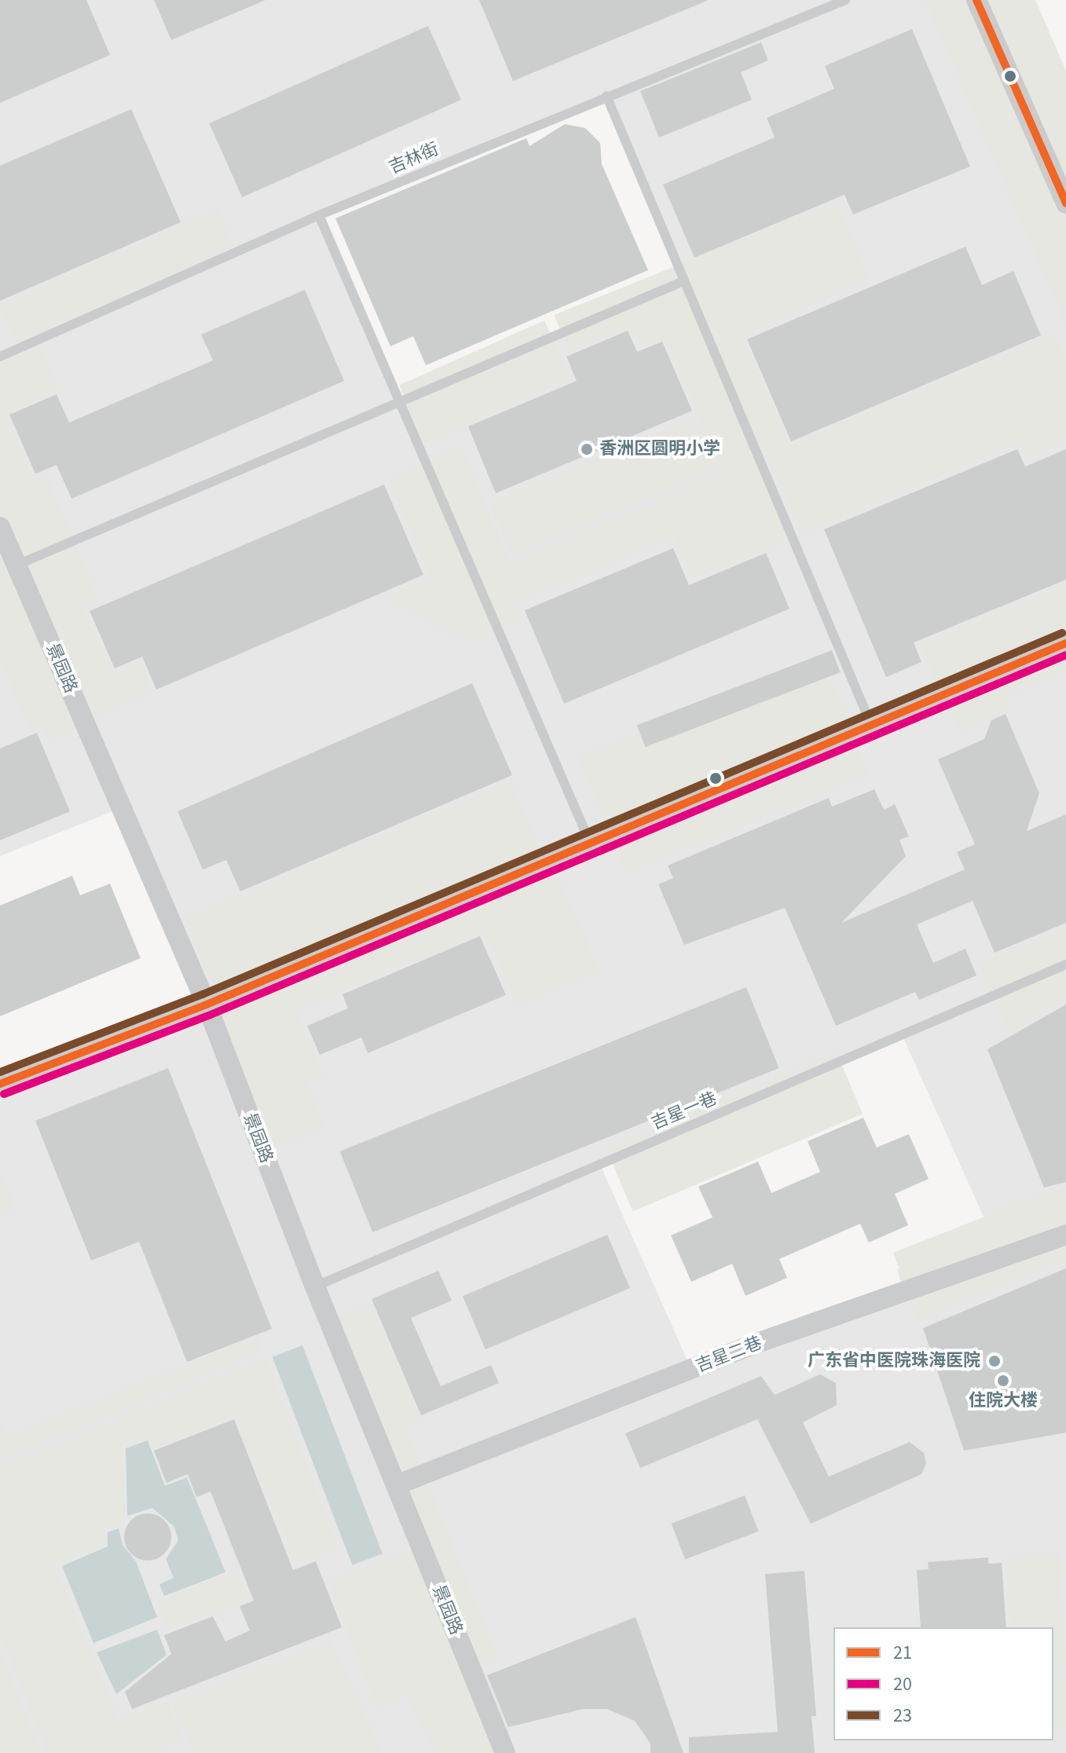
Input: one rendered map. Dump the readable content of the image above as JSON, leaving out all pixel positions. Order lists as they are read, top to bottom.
{
  "streets": {
    "street": ["景园路", "吉星二巷"],
    "lane": ["吉林街", "吉星一巷"]
  },
  "crossings": [
    ["景园路", "吉星一巷"],
    ["景园路", "吉星二巷"]
  ],
  "places": ["香洲区圆明小学", "广东省中医院珠海医院", "住院大楼"],
  "lines": ["transit line 21", "transit line 23", "transit line 20"],
  "legend": ["21", "20", "23"]
}
